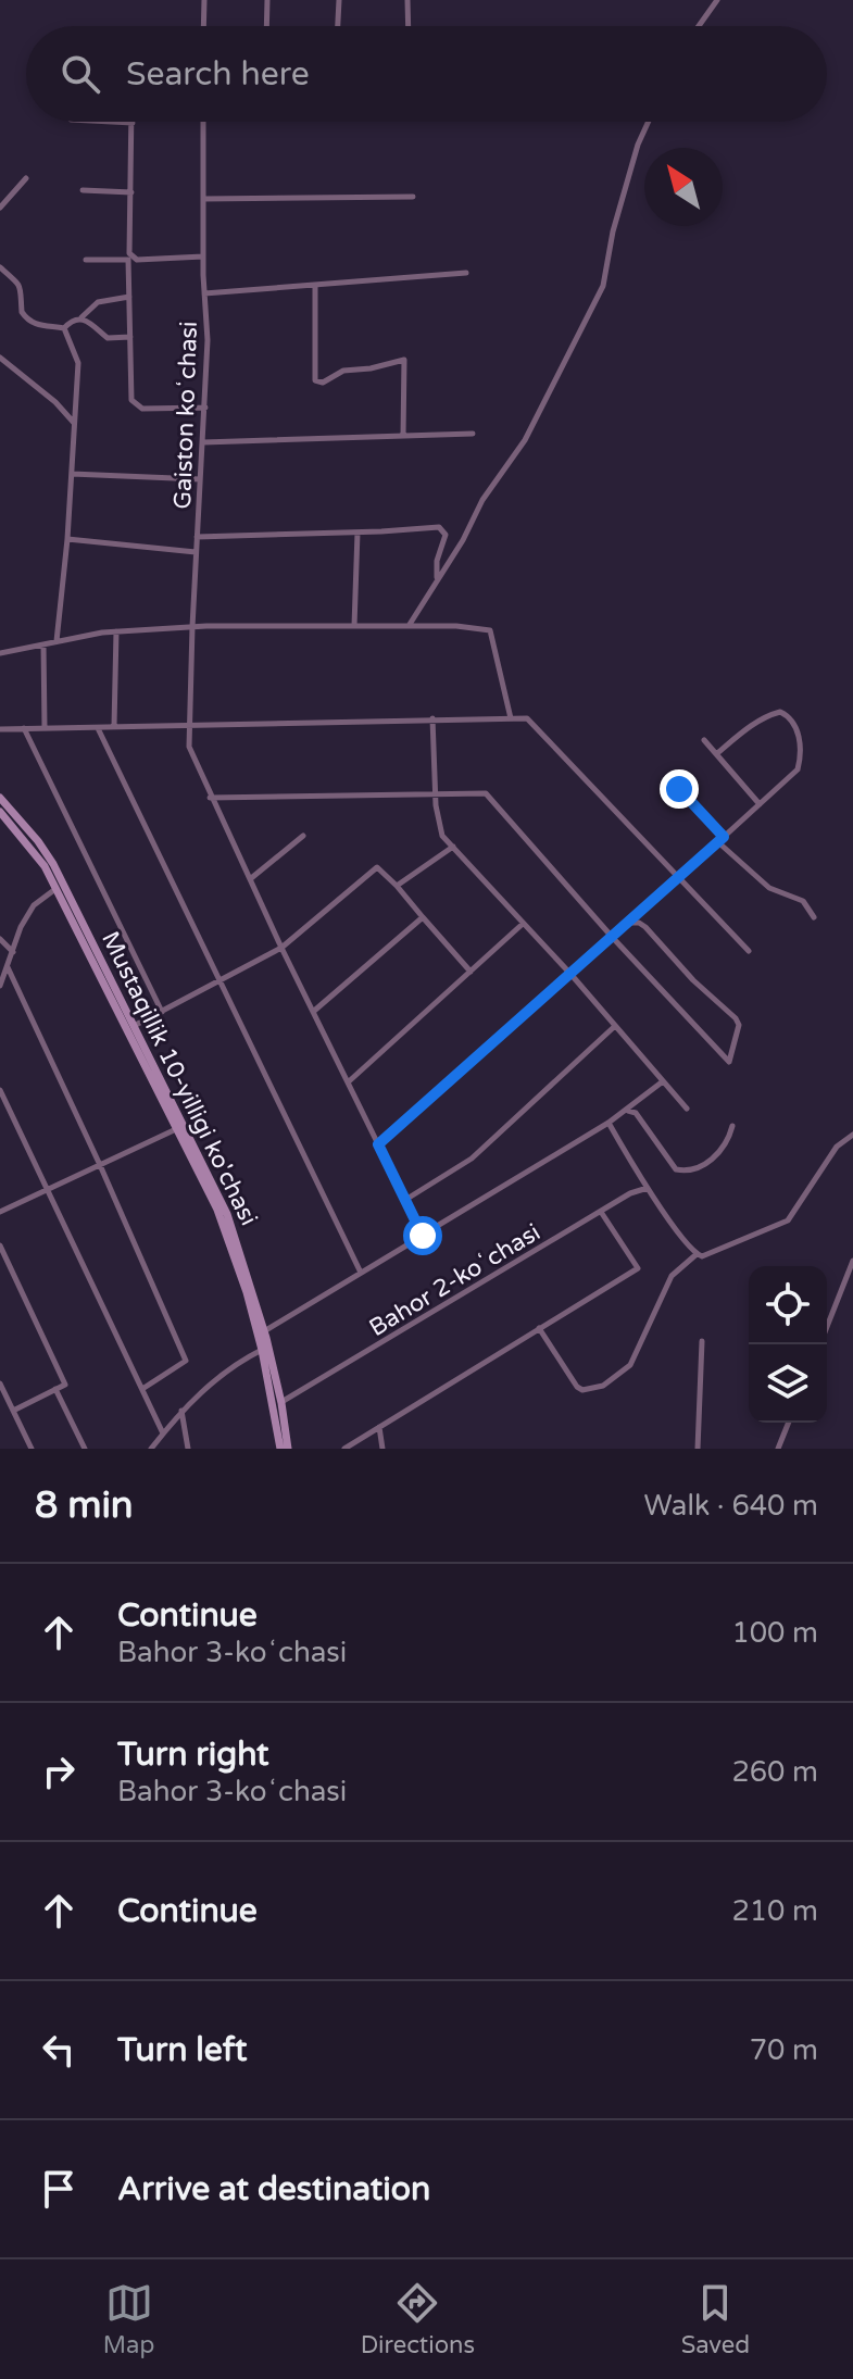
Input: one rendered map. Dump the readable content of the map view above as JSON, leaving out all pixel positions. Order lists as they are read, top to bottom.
{
  "streets": {
    "main road": ["Mustaqillik 10-yilligi ko'chasi"],
    "street": ["Gaiston koʻchasi", "Bahor 2-koʻchasi"]
  },
  "crossings": [
    ["Mustaqillik 10-yilligi ko'chasi", "Bahor 2-koʻchasi"]
  ],
  "north": "top left",
  "page": {
    "search": "Search here",
    "heading": ["8 min", "Walk · 640 m"],
    "list": [
      ["Continue", "Bahor 3-koʻchasi", "100 m"],
      ["Turn right", "Bahor 3-koʻchasi", "260 m"],
      ["Continue", "210 m"],
      ["Turn left", "70 m"],
      "Arrive at destination"
    ],
    "nav": ["Map", "Directions", "Saved"]
  }
}
